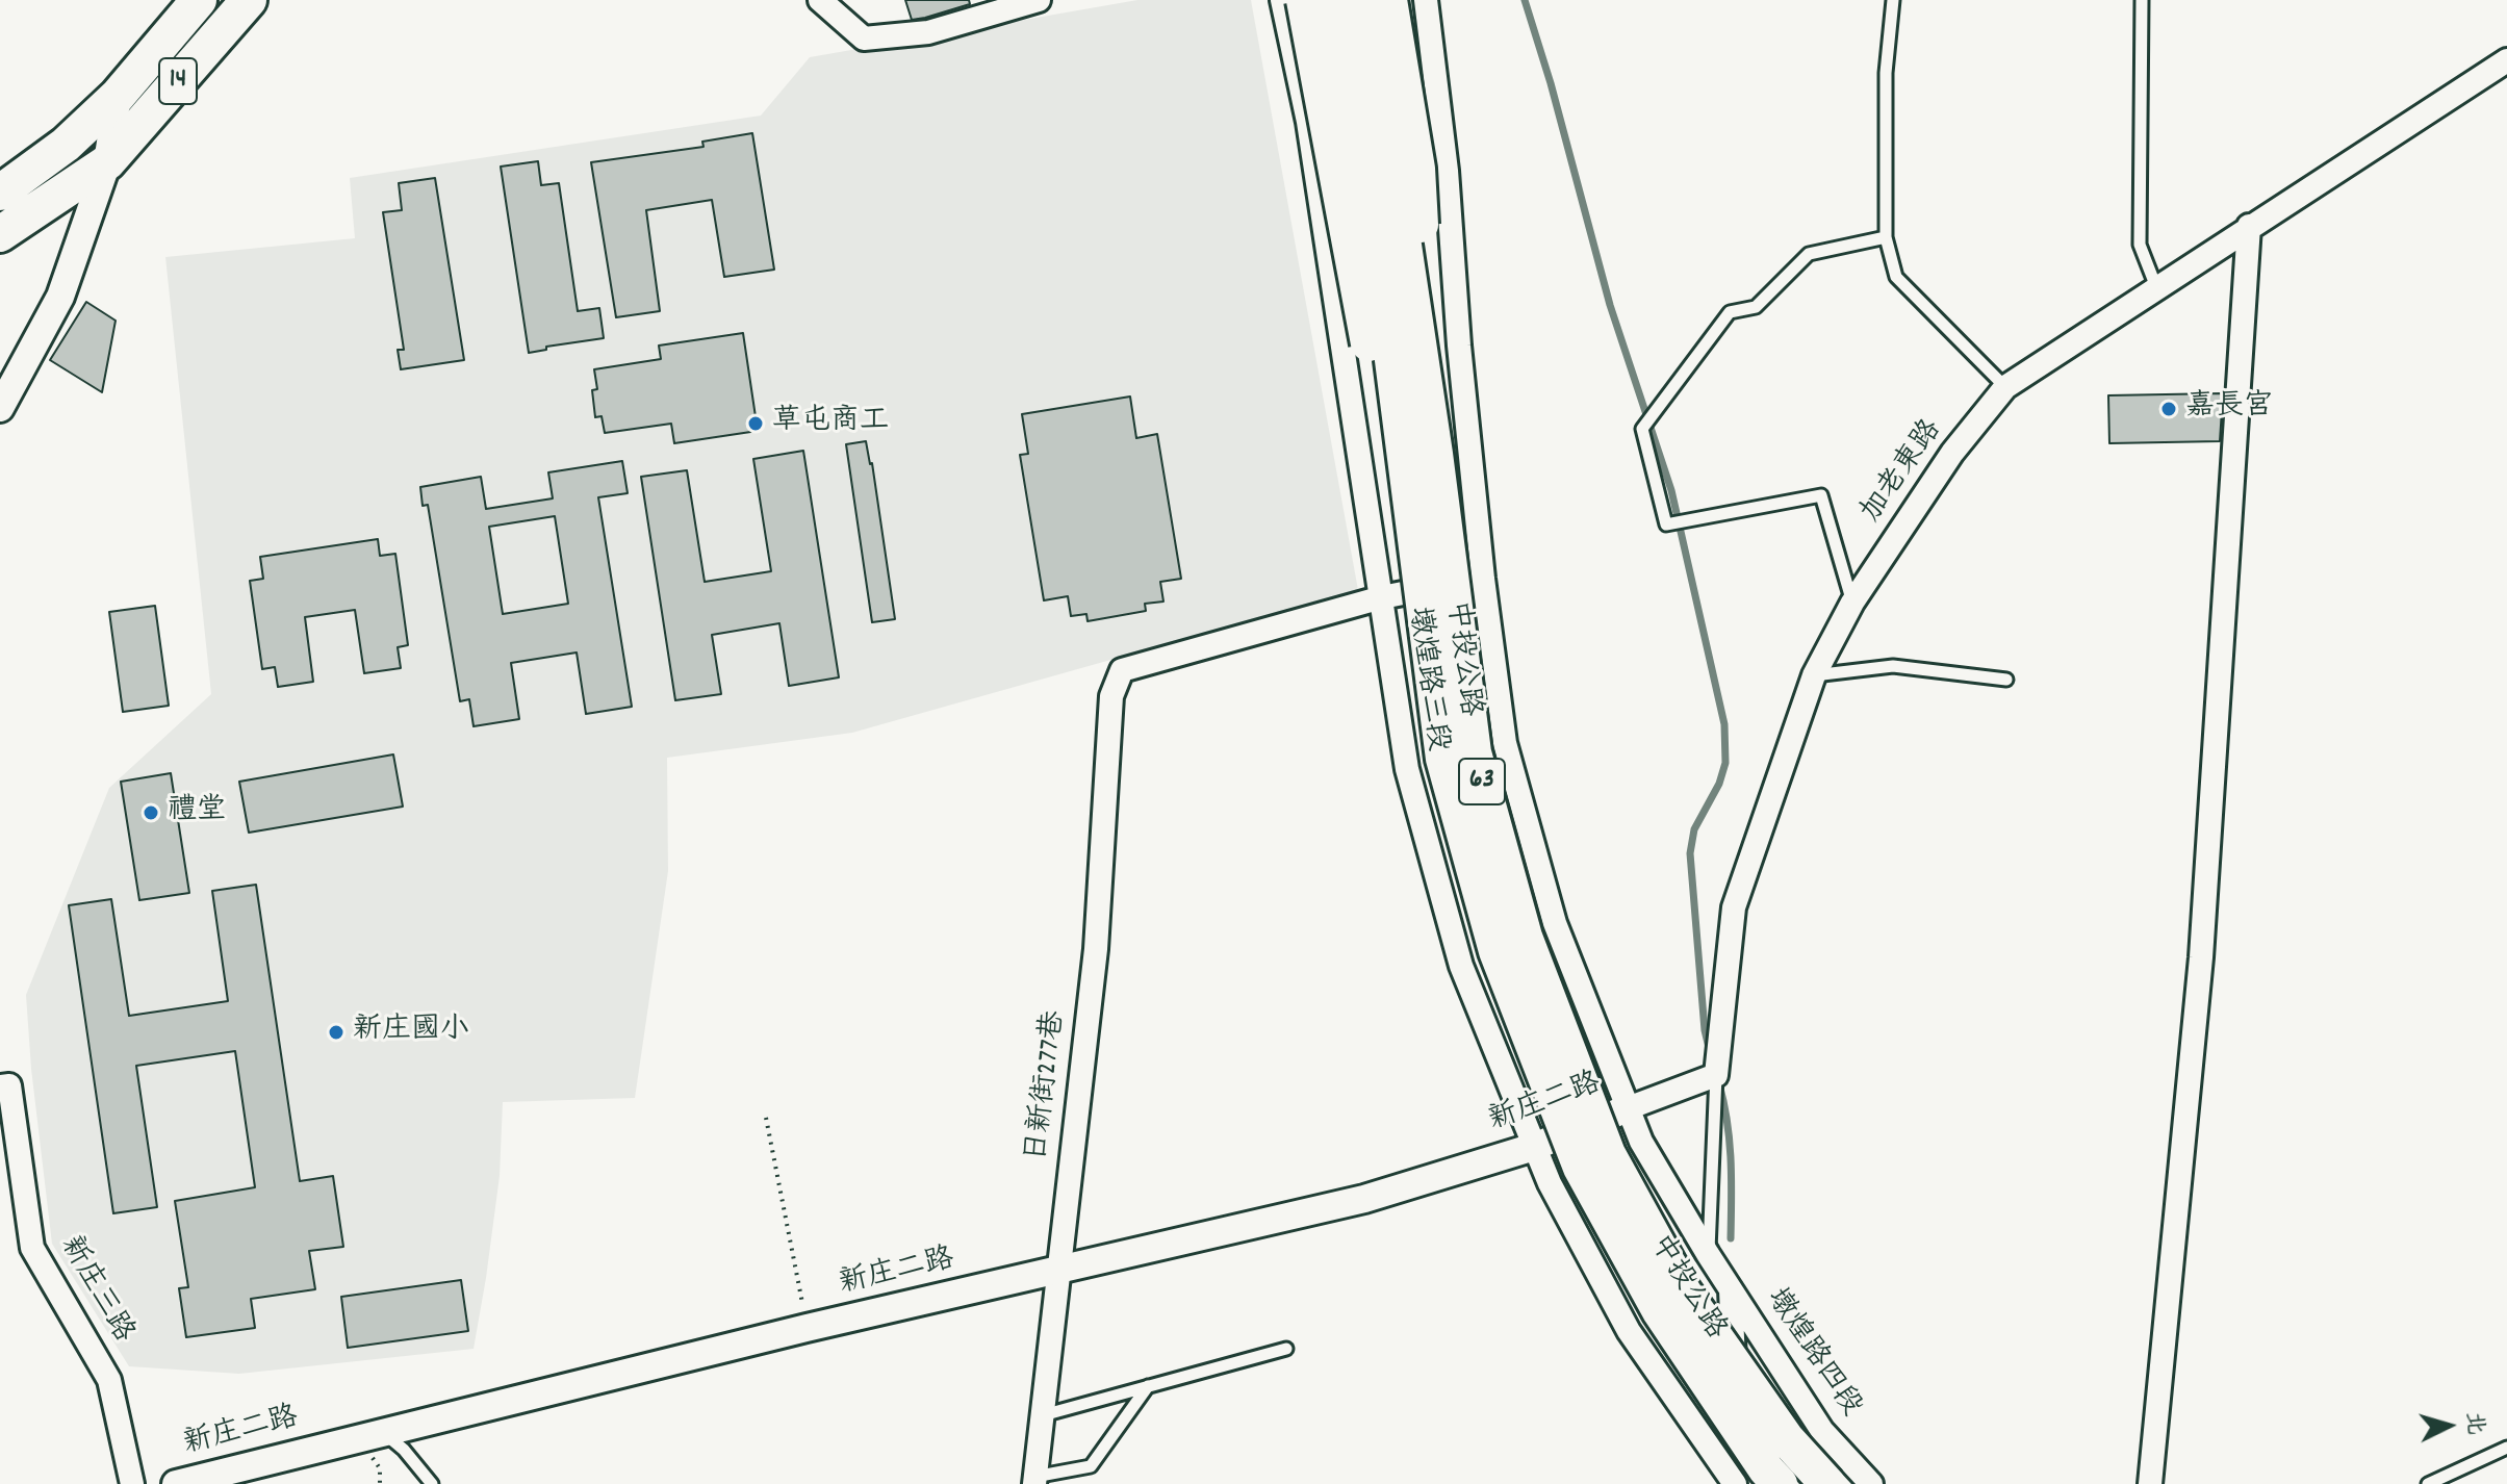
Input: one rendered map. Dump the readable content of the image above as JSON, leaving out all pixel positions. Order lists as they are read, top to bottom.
{
  "streets": {
    "main road": ["14", "中投公路", "63"],
    "street": [
      "加老東路",
      "墩煌路三段",
      "日新街277巷",
      "新庄二路",
      "新庄三路",
      "墩煌路四段"
    ]
  },
  "crossings": [
    ["墩煌路三段", "日新街277巷"],
    ["墩煌路三段", "新庄二路"],
    ["日新街277巷", "新庄二路"]
  ],
  "places": [
    "嘉長宮",
    "草屯商工",
    "禮堂",
    "新庄國小"
  ],
  "north": "right"
}
